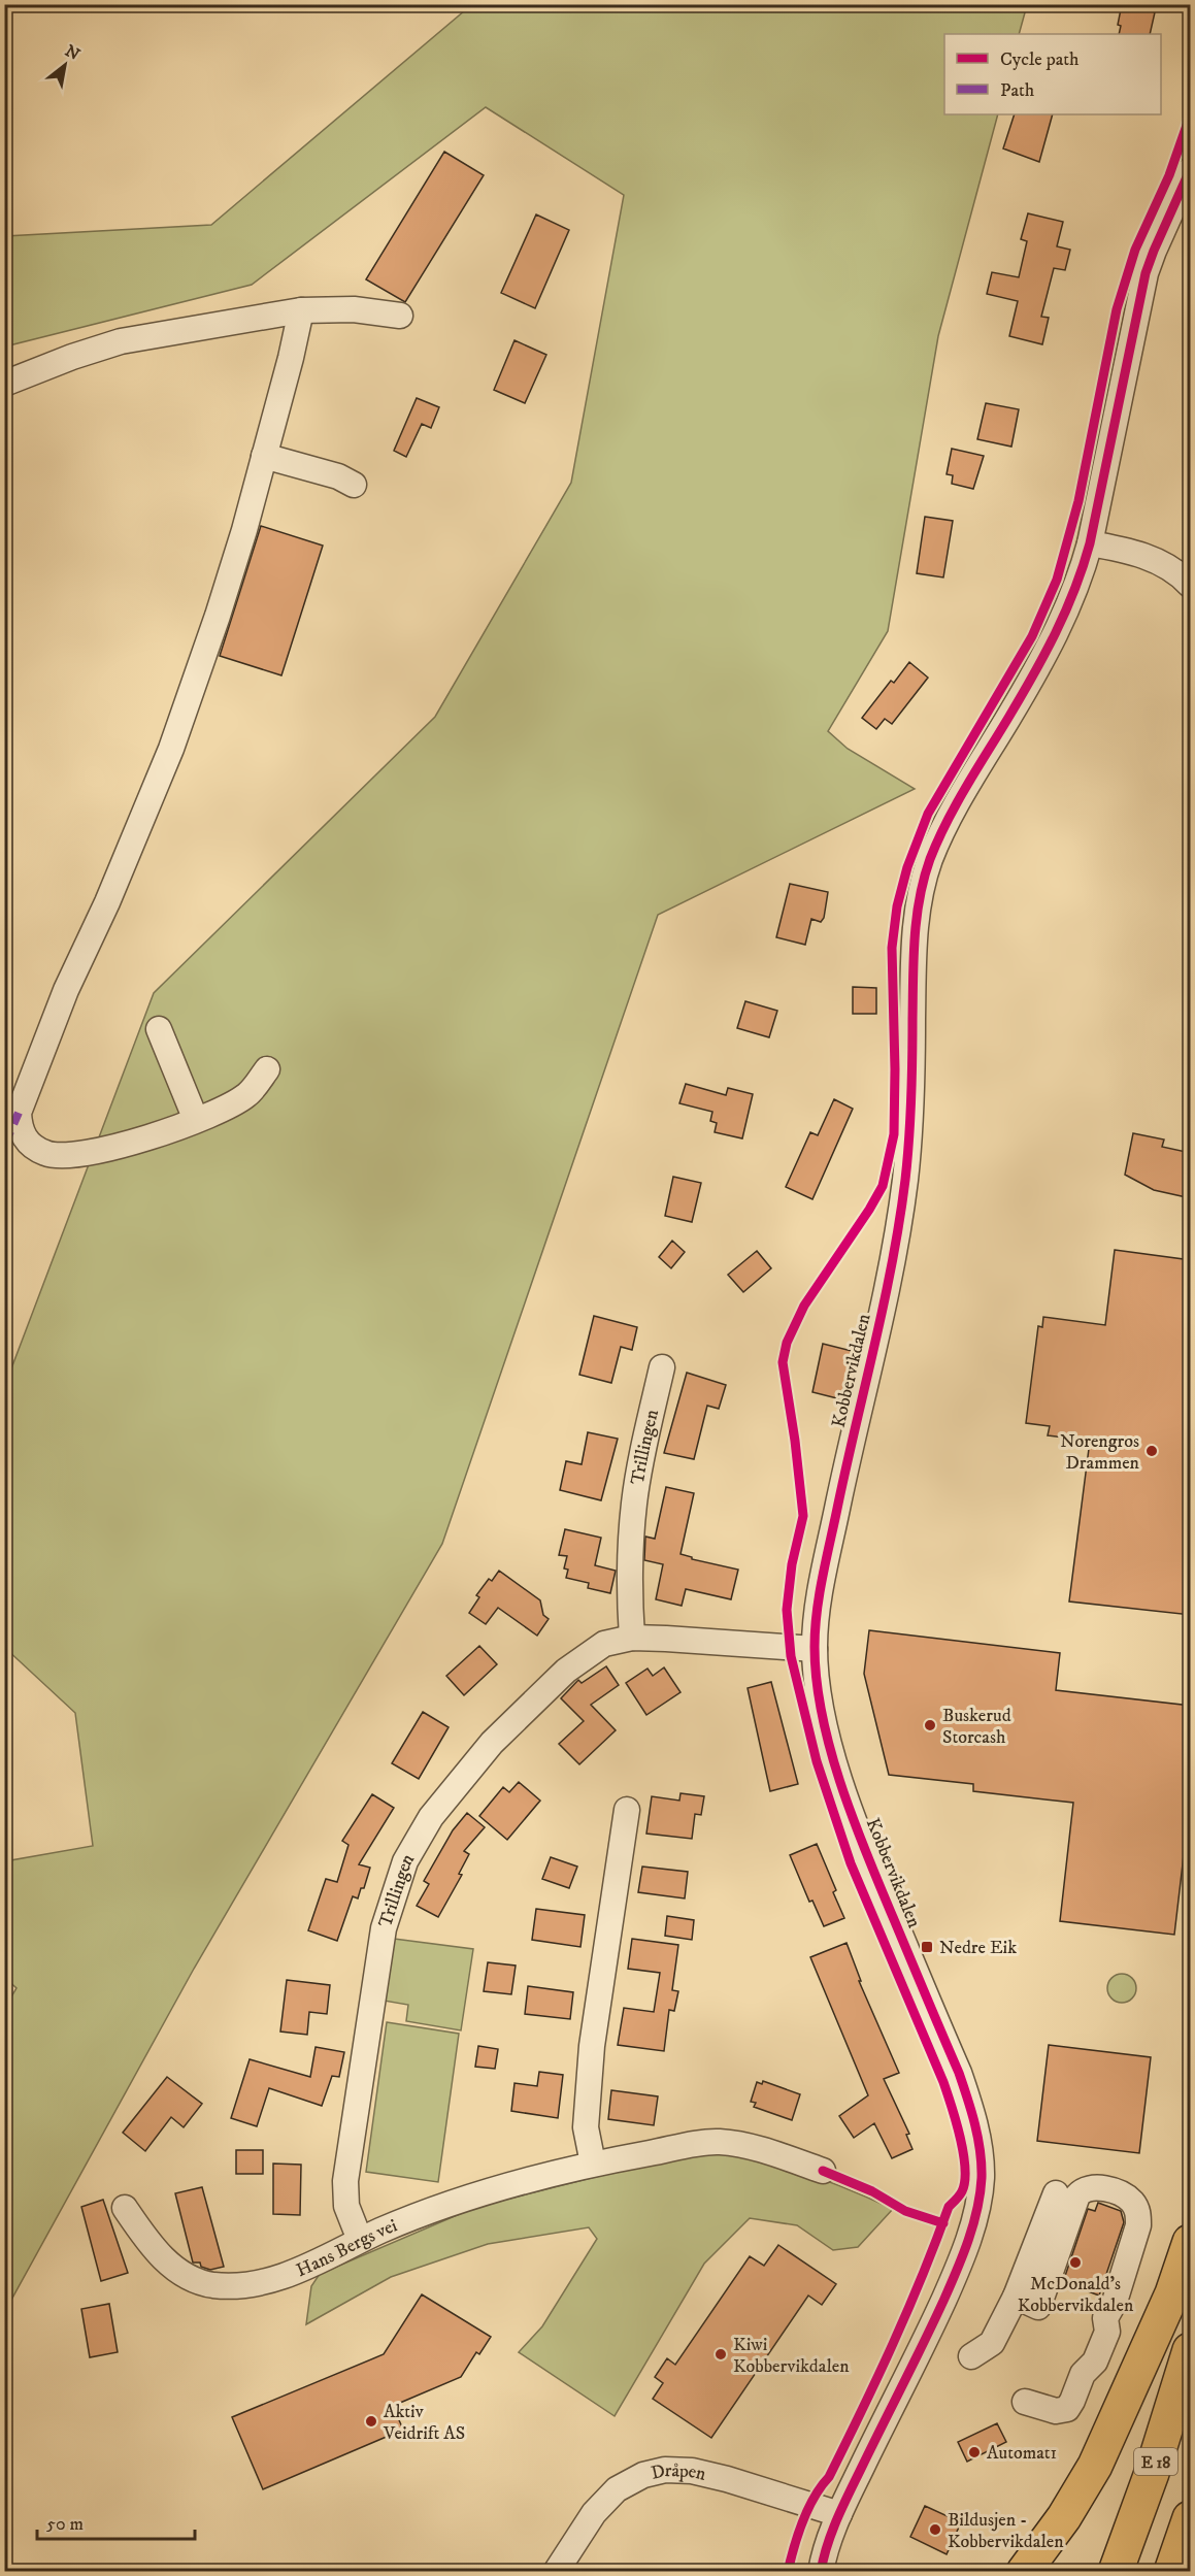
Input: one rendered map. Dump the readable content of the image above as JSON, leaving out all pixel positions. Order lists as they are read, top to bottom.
{
  "streets": {
    "highway": ["E 18"],
    "street": [
      "Kobbervikdalen",
      "Trillingen",
      "Hans Bergs vei",
      "Dråpen"
    ]
  },
  "crossings": [
    ["Kobbervikdalen", "Trillingen"],
    ["Kobbervikdalen", "Dråpen"],
    ["Trillingen", "Hans Bergs vei"]
  ],
  "places": {
    "other": [
      "Norengros Drammen",
      "Buskerud Storcash",
      "McDonald's Kobbervikdalen",
      "Kiwi Kobbervikdalen",
      "Aktiv Veidrift AS",
      "Automat1",
      "Bildusjen - Kobbervikdalen"
    ],
    "transit": ["Nedre Eik"]
  },
  "legend": ["Cycle path", "Path"],
  "scale_bar": "50 m",
  "north": "top right"
}
